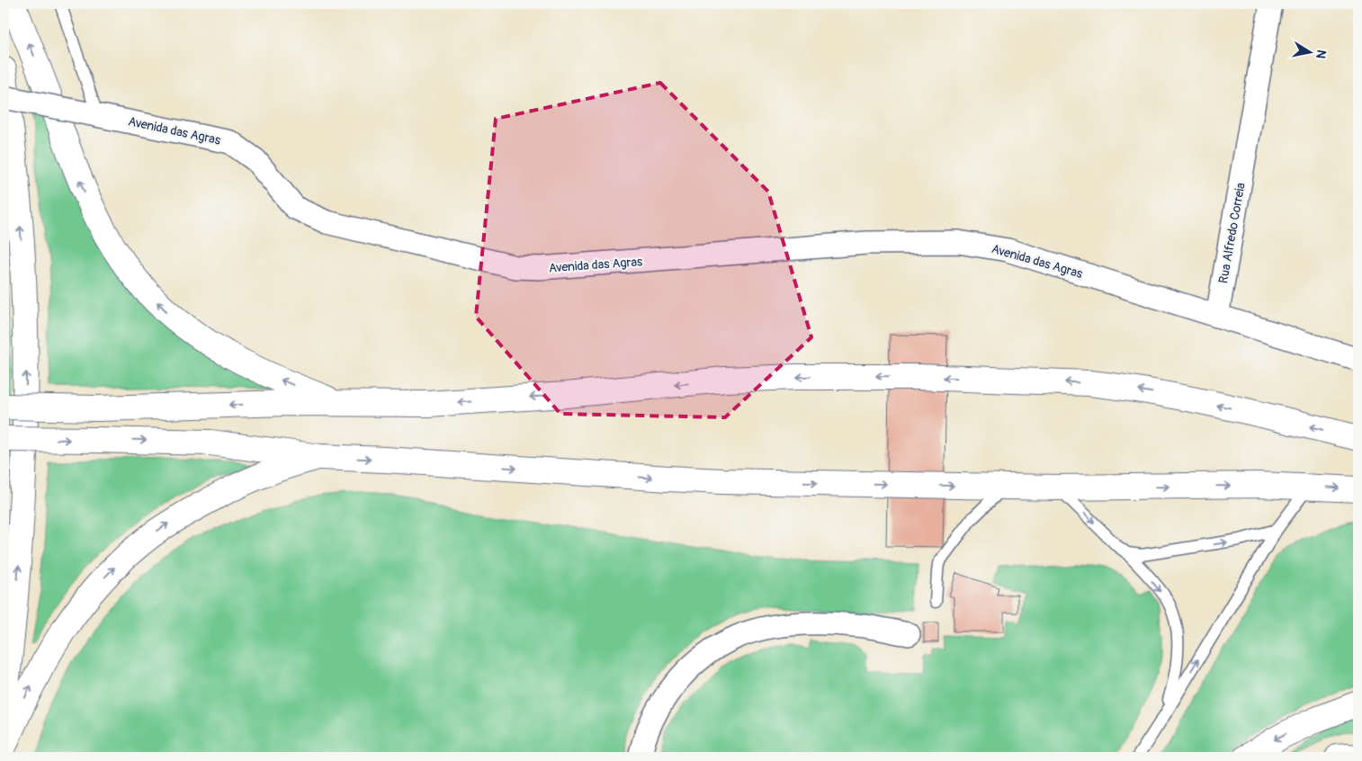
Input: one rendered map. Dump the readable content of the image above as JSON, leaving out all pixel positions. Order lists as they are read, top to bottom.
{
  "streets": {
    "street": ["Avenida das Agras", "Rua Alfredo Correia"]
  },
  "crossings": [
    ["Avenida das Agras", "Rua Alfredo Correia"]
  ],
  "north": "right"
}
